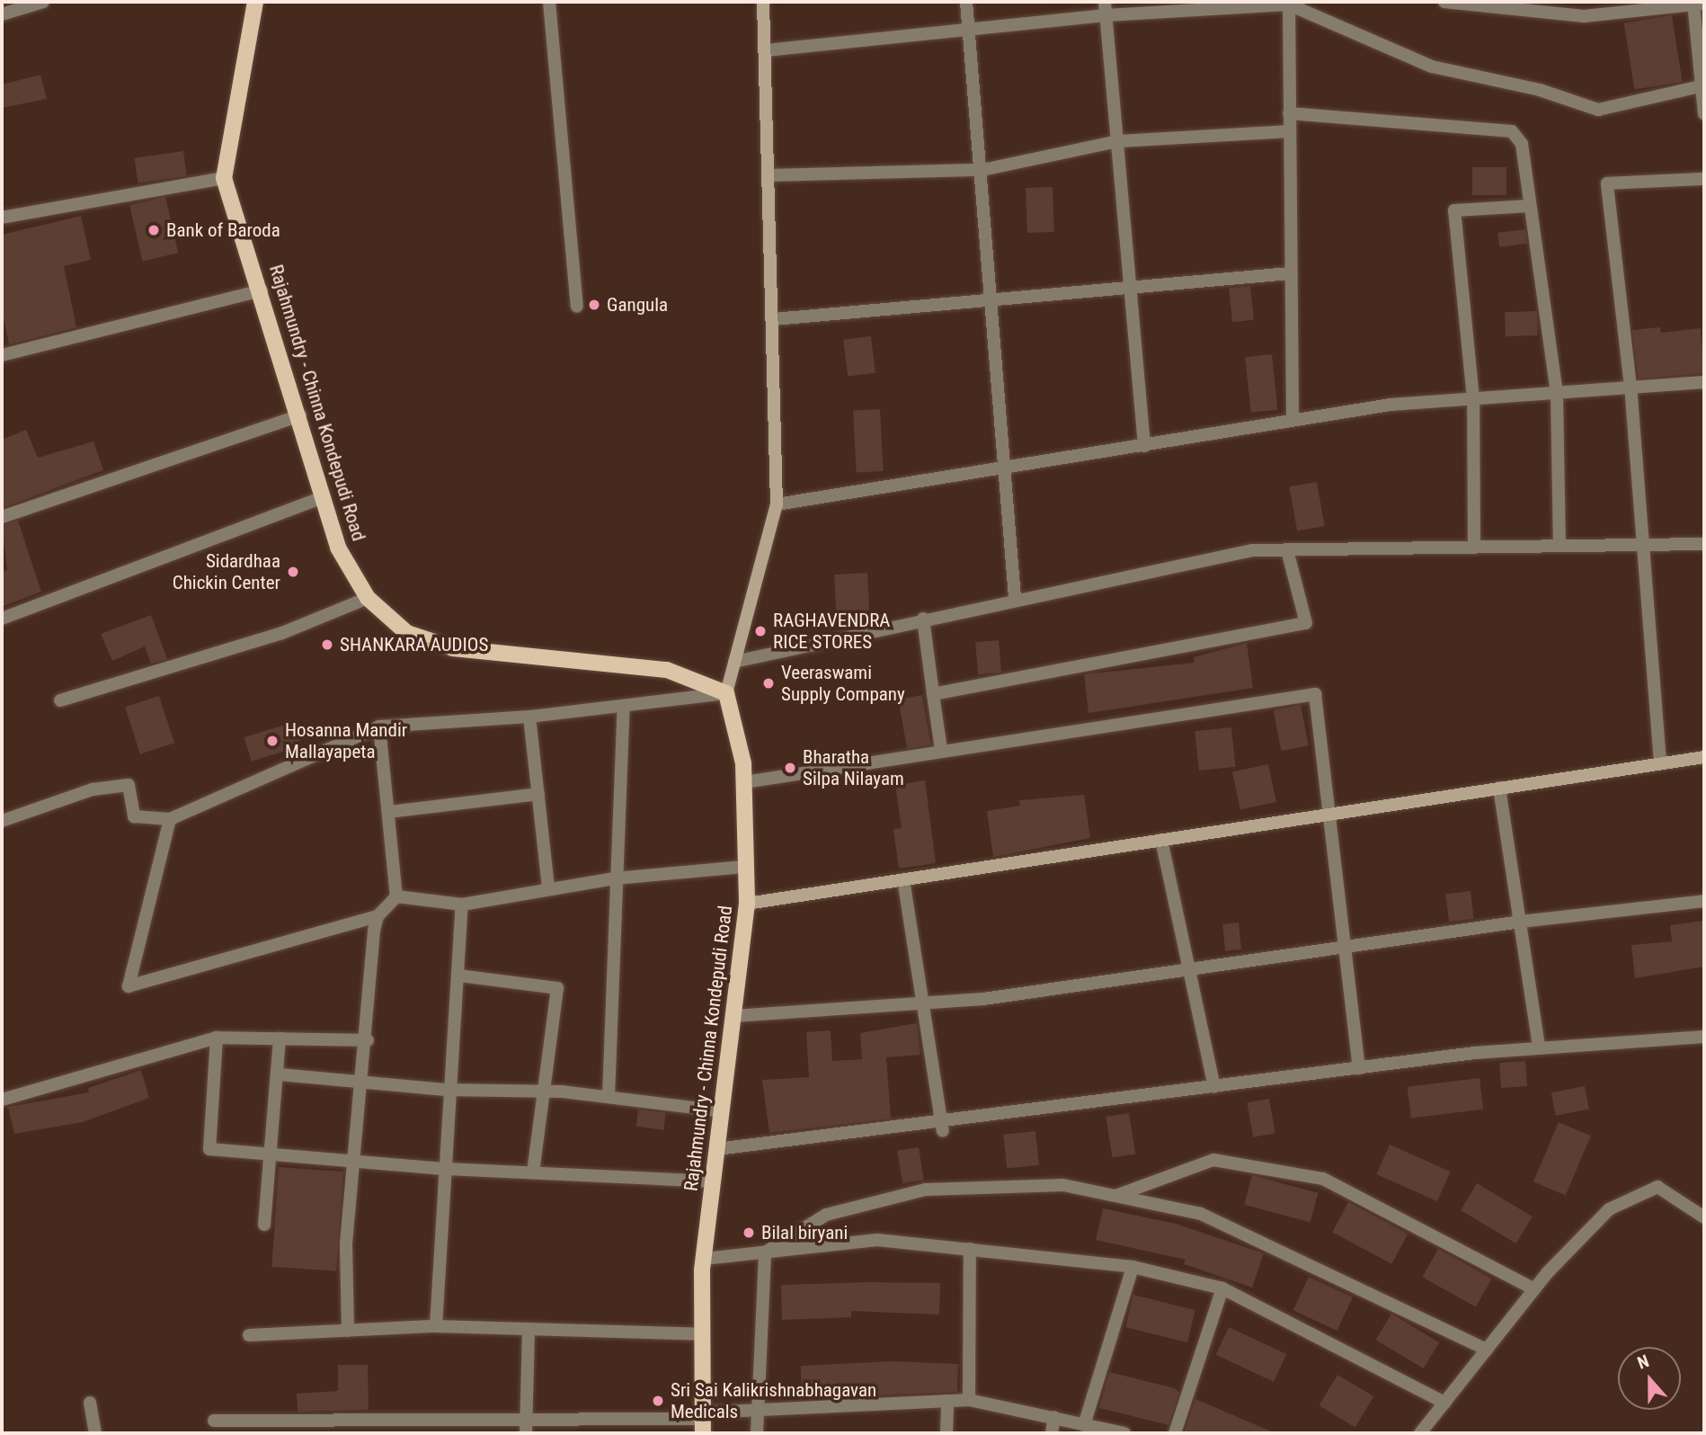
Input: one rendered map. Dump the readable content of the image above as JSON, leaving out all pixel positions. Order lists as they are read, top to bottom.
{
  "streets": {
    "main road": ["Rajahmundry - Chinna Kondepudi Road"]
  },
  "places": [
    "Bank of Baroda",
    "Gangula",
    "Sidardhaa Chickin Center",
    "RAGHAVENDRA RICE STORES",
    "SHANKARA AUDIOS",
    "Veeraswami Supply Company",
    "Hosanna Mandir Mallayapeta",
    "Bharatha Silpa Nilayam",
    "Bilal biryani",
    "Sri Sai Kalikrishnabhagavan Medicals"
  ],
  "north": "top"
}
